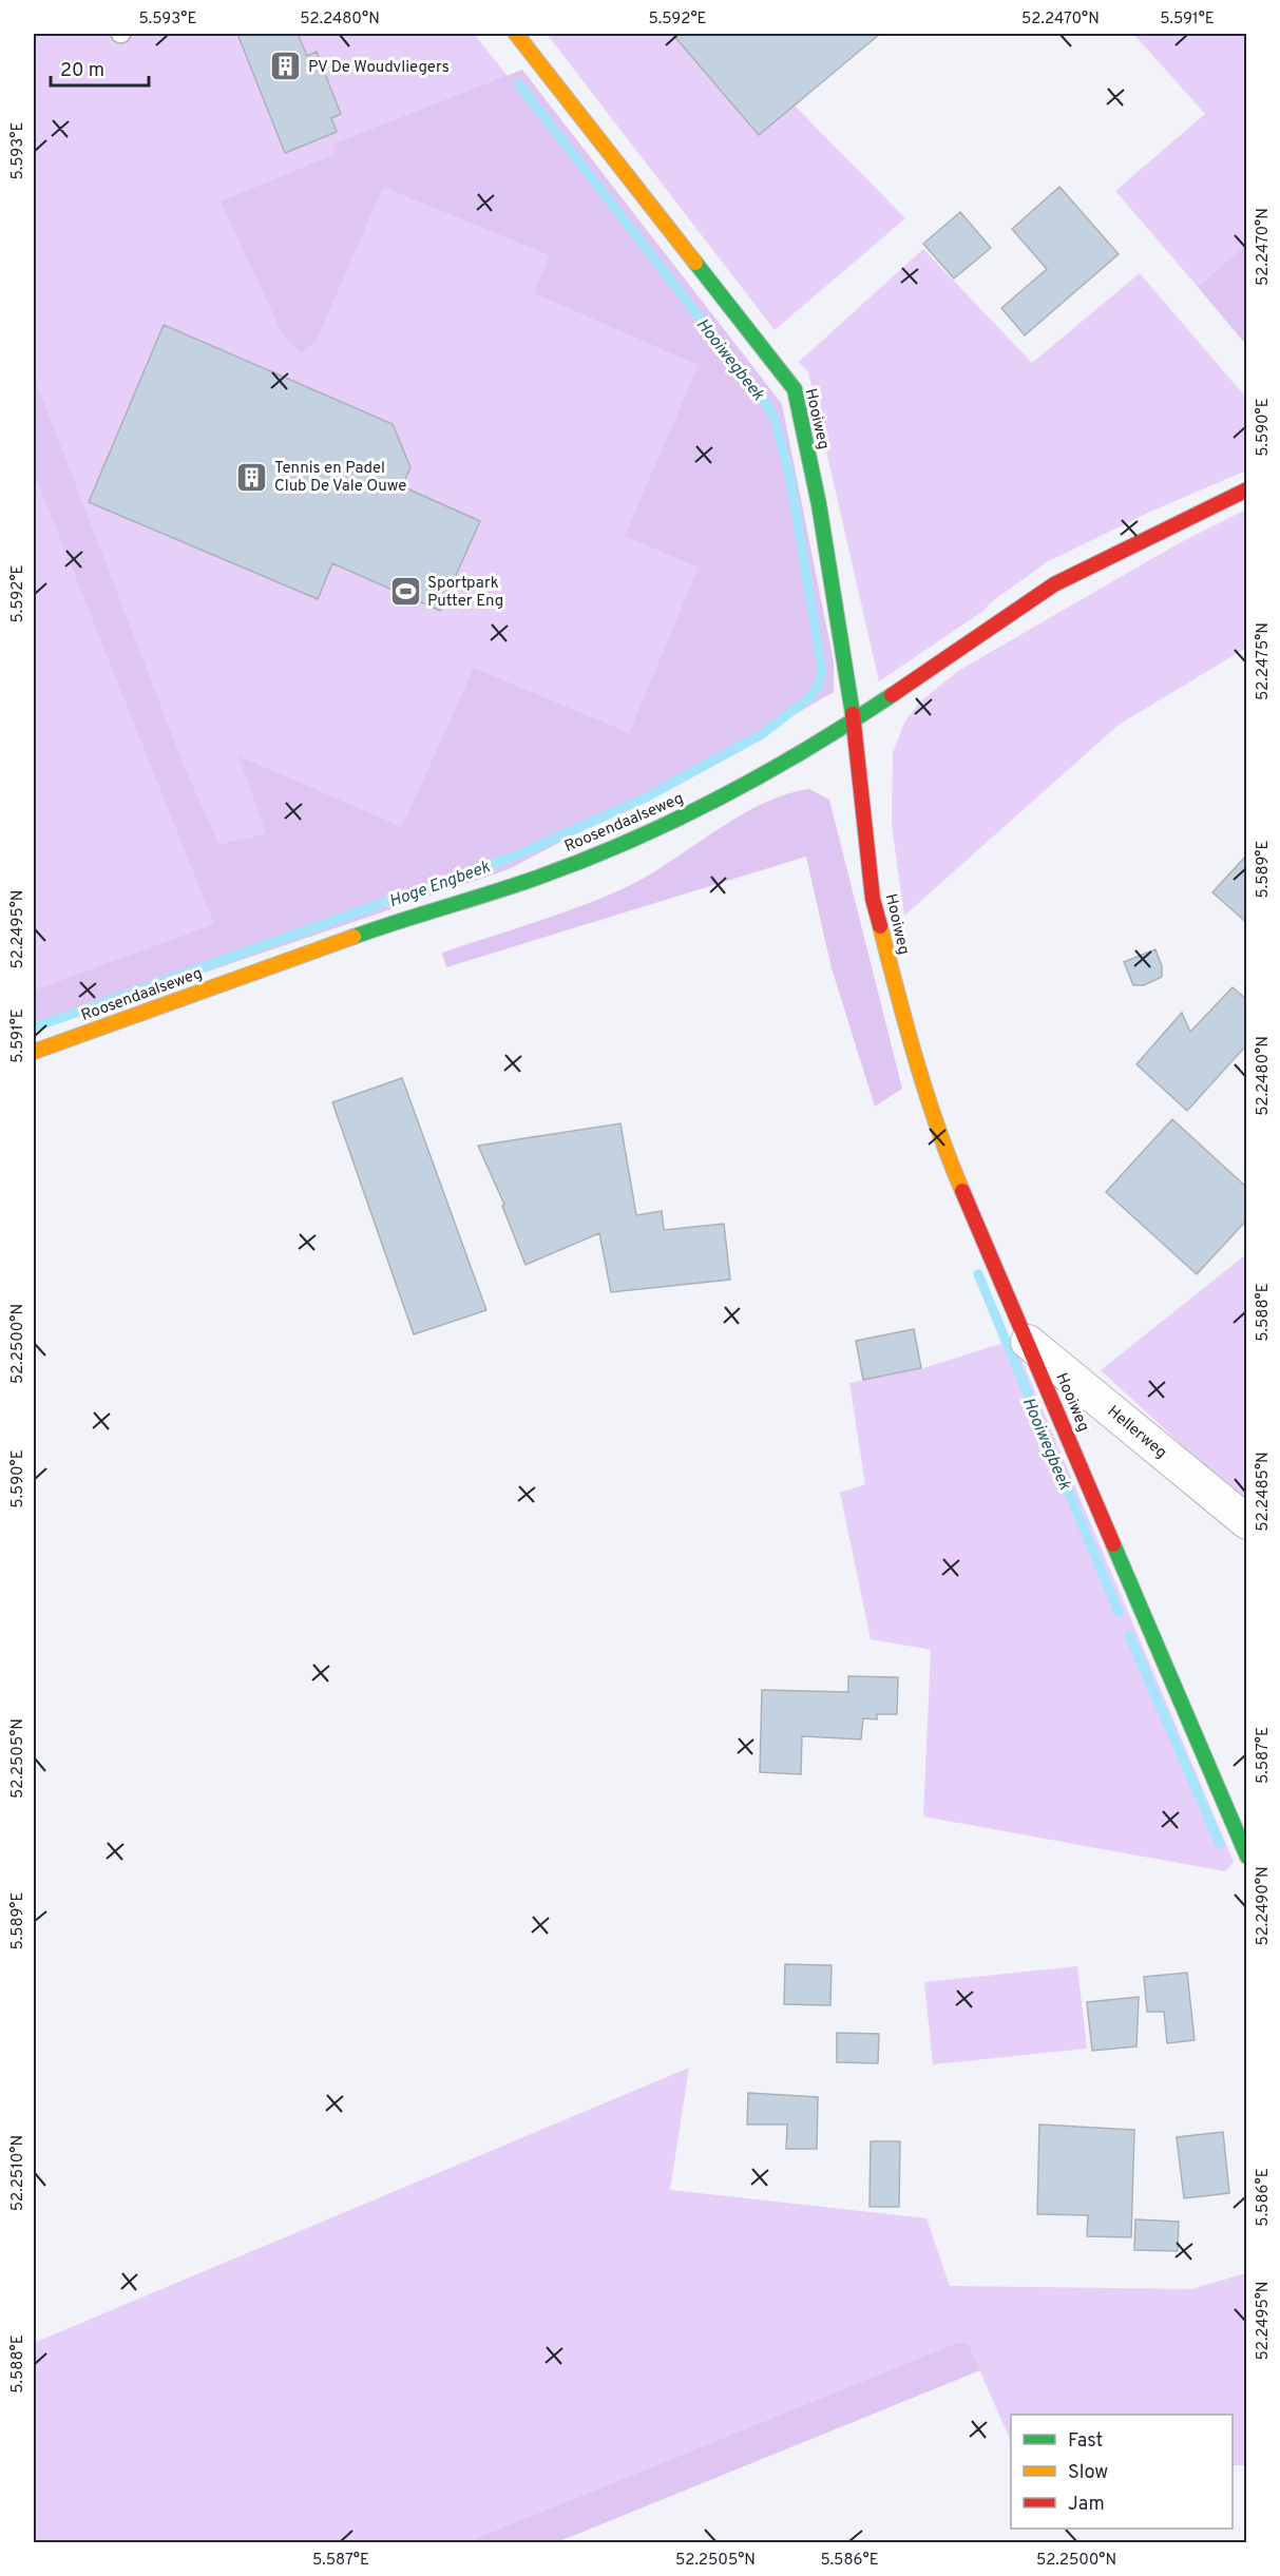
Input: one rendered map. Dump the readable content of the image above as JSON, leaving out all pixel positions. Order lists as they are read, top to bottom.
{
  "streets": {
    "street": ["Hooiweg", "Roosendaalseweg", "Hellerweg"]
  },
  "crossings": [
    ["Hooiweg", "Roosendaalseweg"],
    ["Hooiweg", "Hellerweg"]
  ],
  "water": ["Hooiwegbeek", "Hoge Engbeek"],
  "places": {
    "building": ["PV De Woudvliegers", "Tennis en Padel Club De Vale Ouwe"],
    "sports": ["Sportpark Putter Eng"]
  },
  "legend": ["Fast", "Slow", "Jam"],
  "scale_bar": "20 m",
  "coordinates": [
    "5.593°E",
    "52.2480°N",
    "5.592°E",
    "52.2470°N",
    "5.591°E",
    "5.590°E",
    "52.2475°N",
    "5.589°E",
    "52.2495°N",
    "5.588°E",
    "52.2500°N",
    "52.2485°N",
    "5.587°E",
    "52.2505°N",
    "52.2490°N",
    "52.2510°N",
    "5.586°E"
  ]
}
